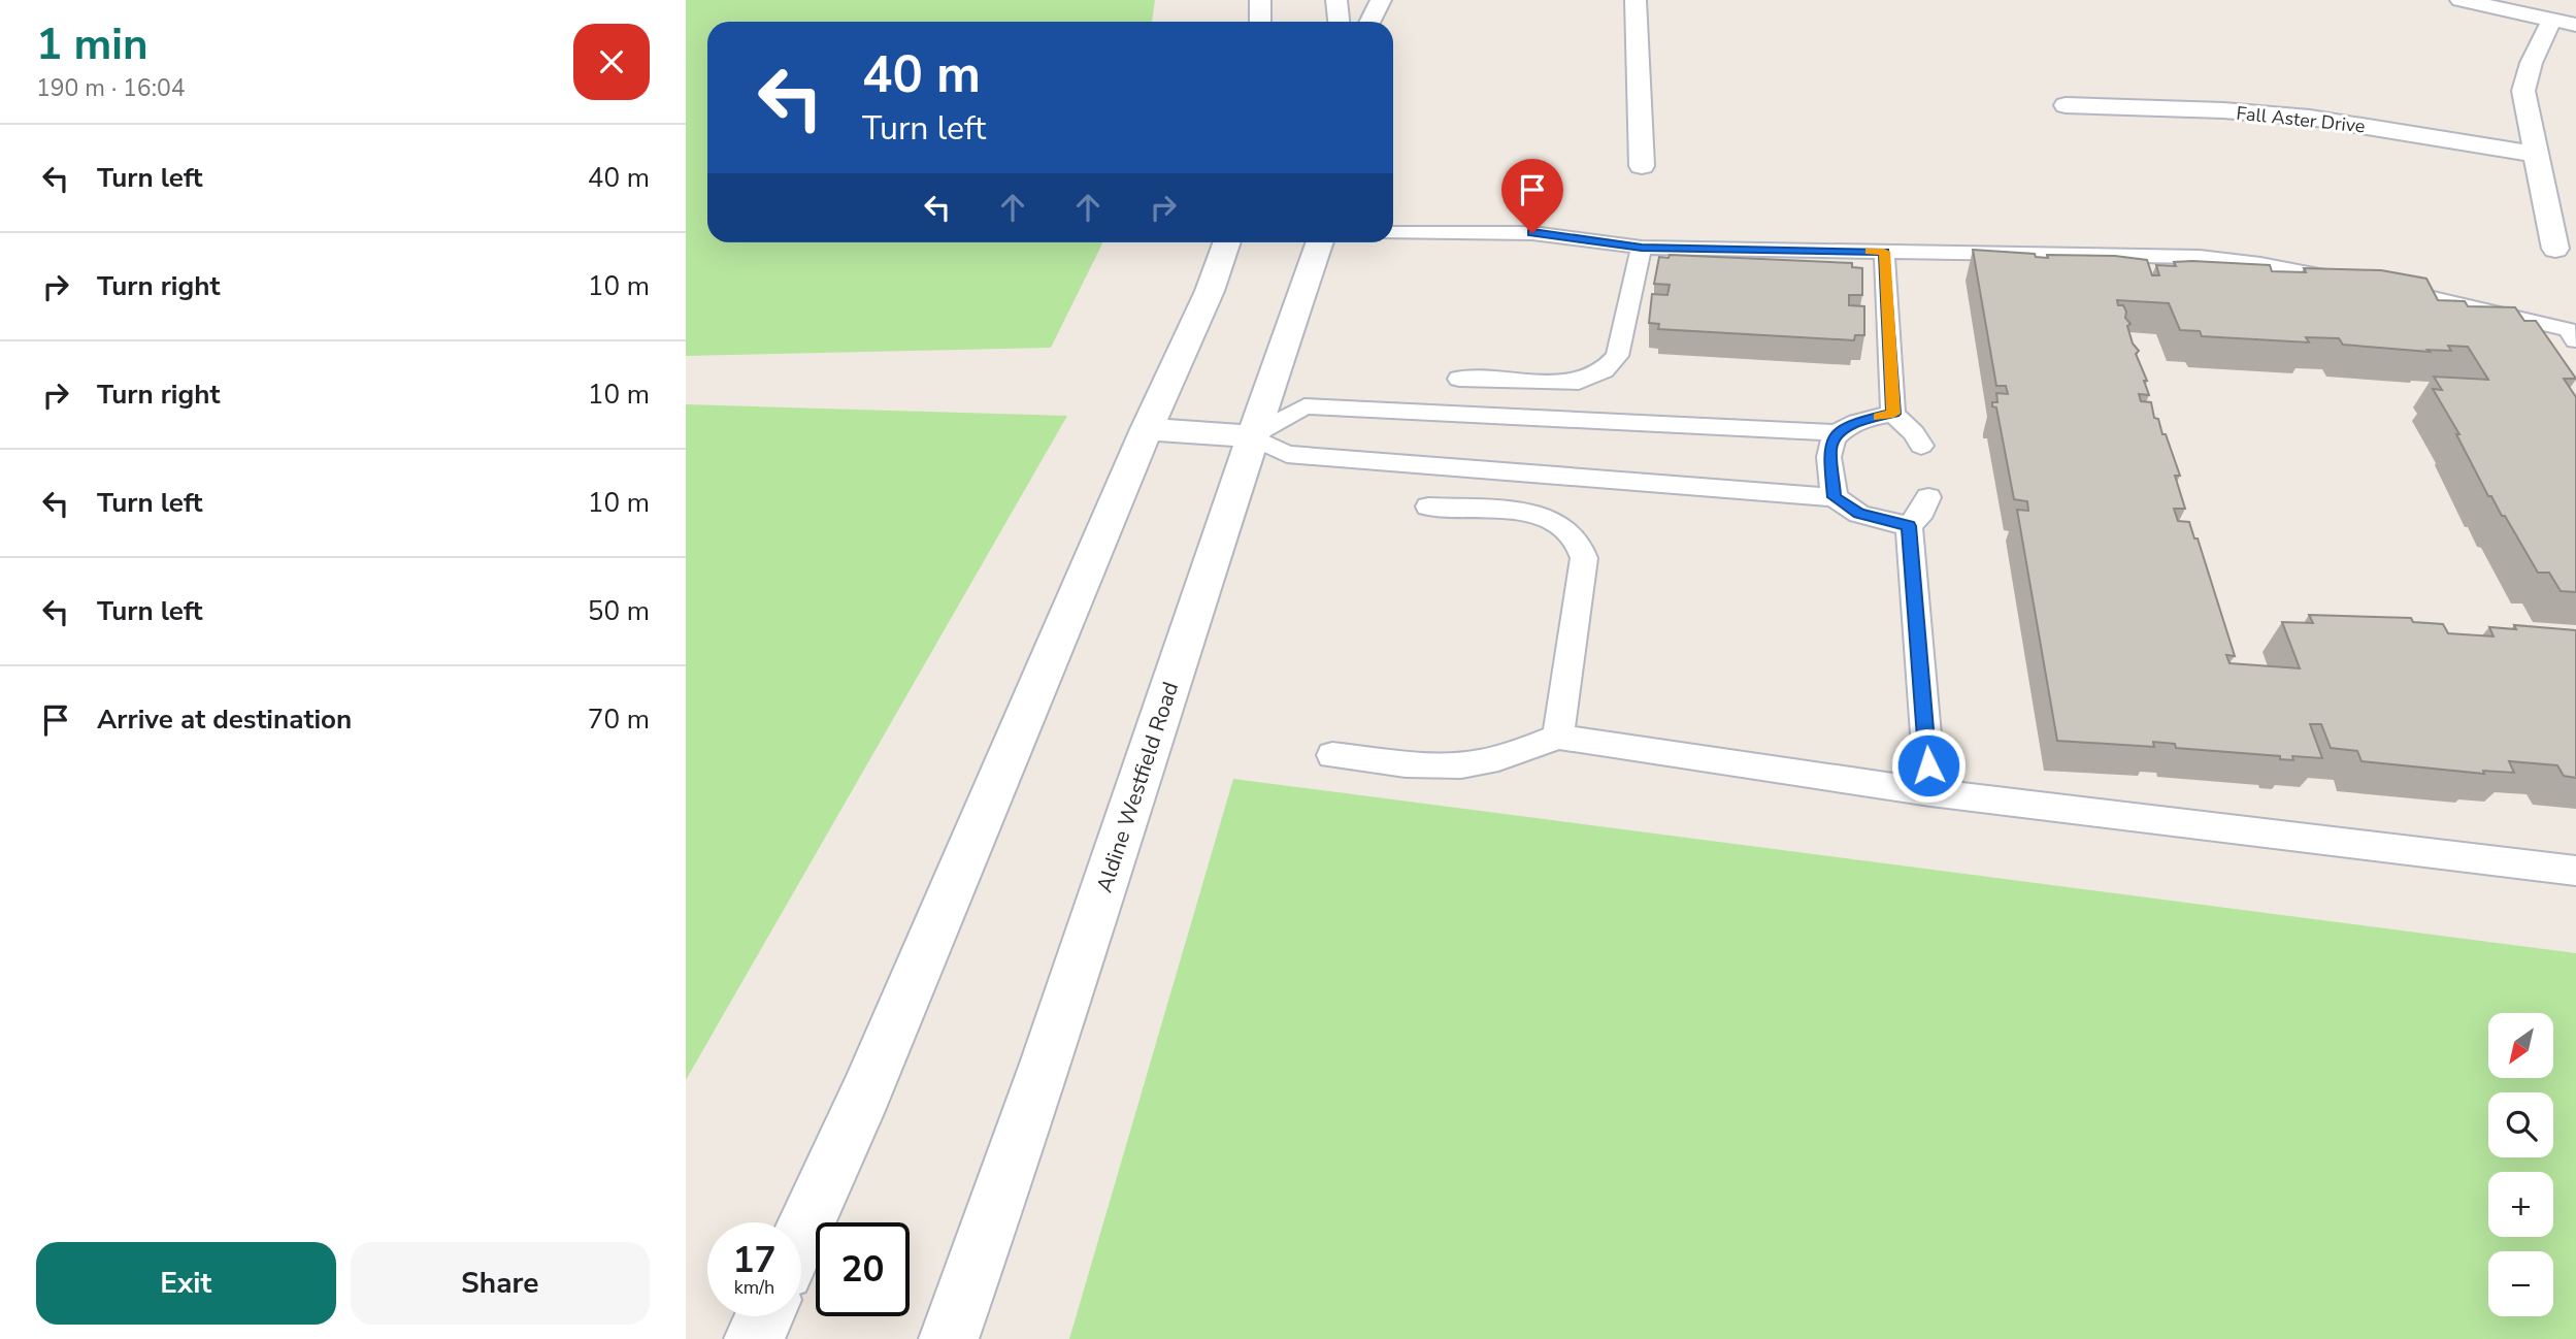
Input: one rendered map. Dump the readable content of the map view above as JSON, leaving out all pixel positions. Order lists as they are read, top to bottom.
{
  "streets": {
    "main road": ["Fall Aster Drive", "Aldine Westfield Road"]
  },
  "north": "bottom left",
  "page": {
    "heading": ["1 min", "190 m · 16:04"],
    "turn": ["40 m", "Turn left"],
    "list": [
      {
        "name": "Turn left",
        "value": "40 m"
      },
      {
        "name": "Turn right",
        "value": "10 m"
      },
      {
        "name": "Turn right",
        "value": "10 m"
      },
      {
        "name": "Turn left",
        "value": "10 m"
      },
      {
        "name": "Turn left",
        "value": "50 m"
      },
      {
        "name": "Arrive at destination",
        "value": "70 m"
      }
    ],
    "map_buttons": ["+", "−"],
    "speed": "17 km/h",
    "limit": "20",
    "buttons": ["Exit", "Share"]
  }
}
